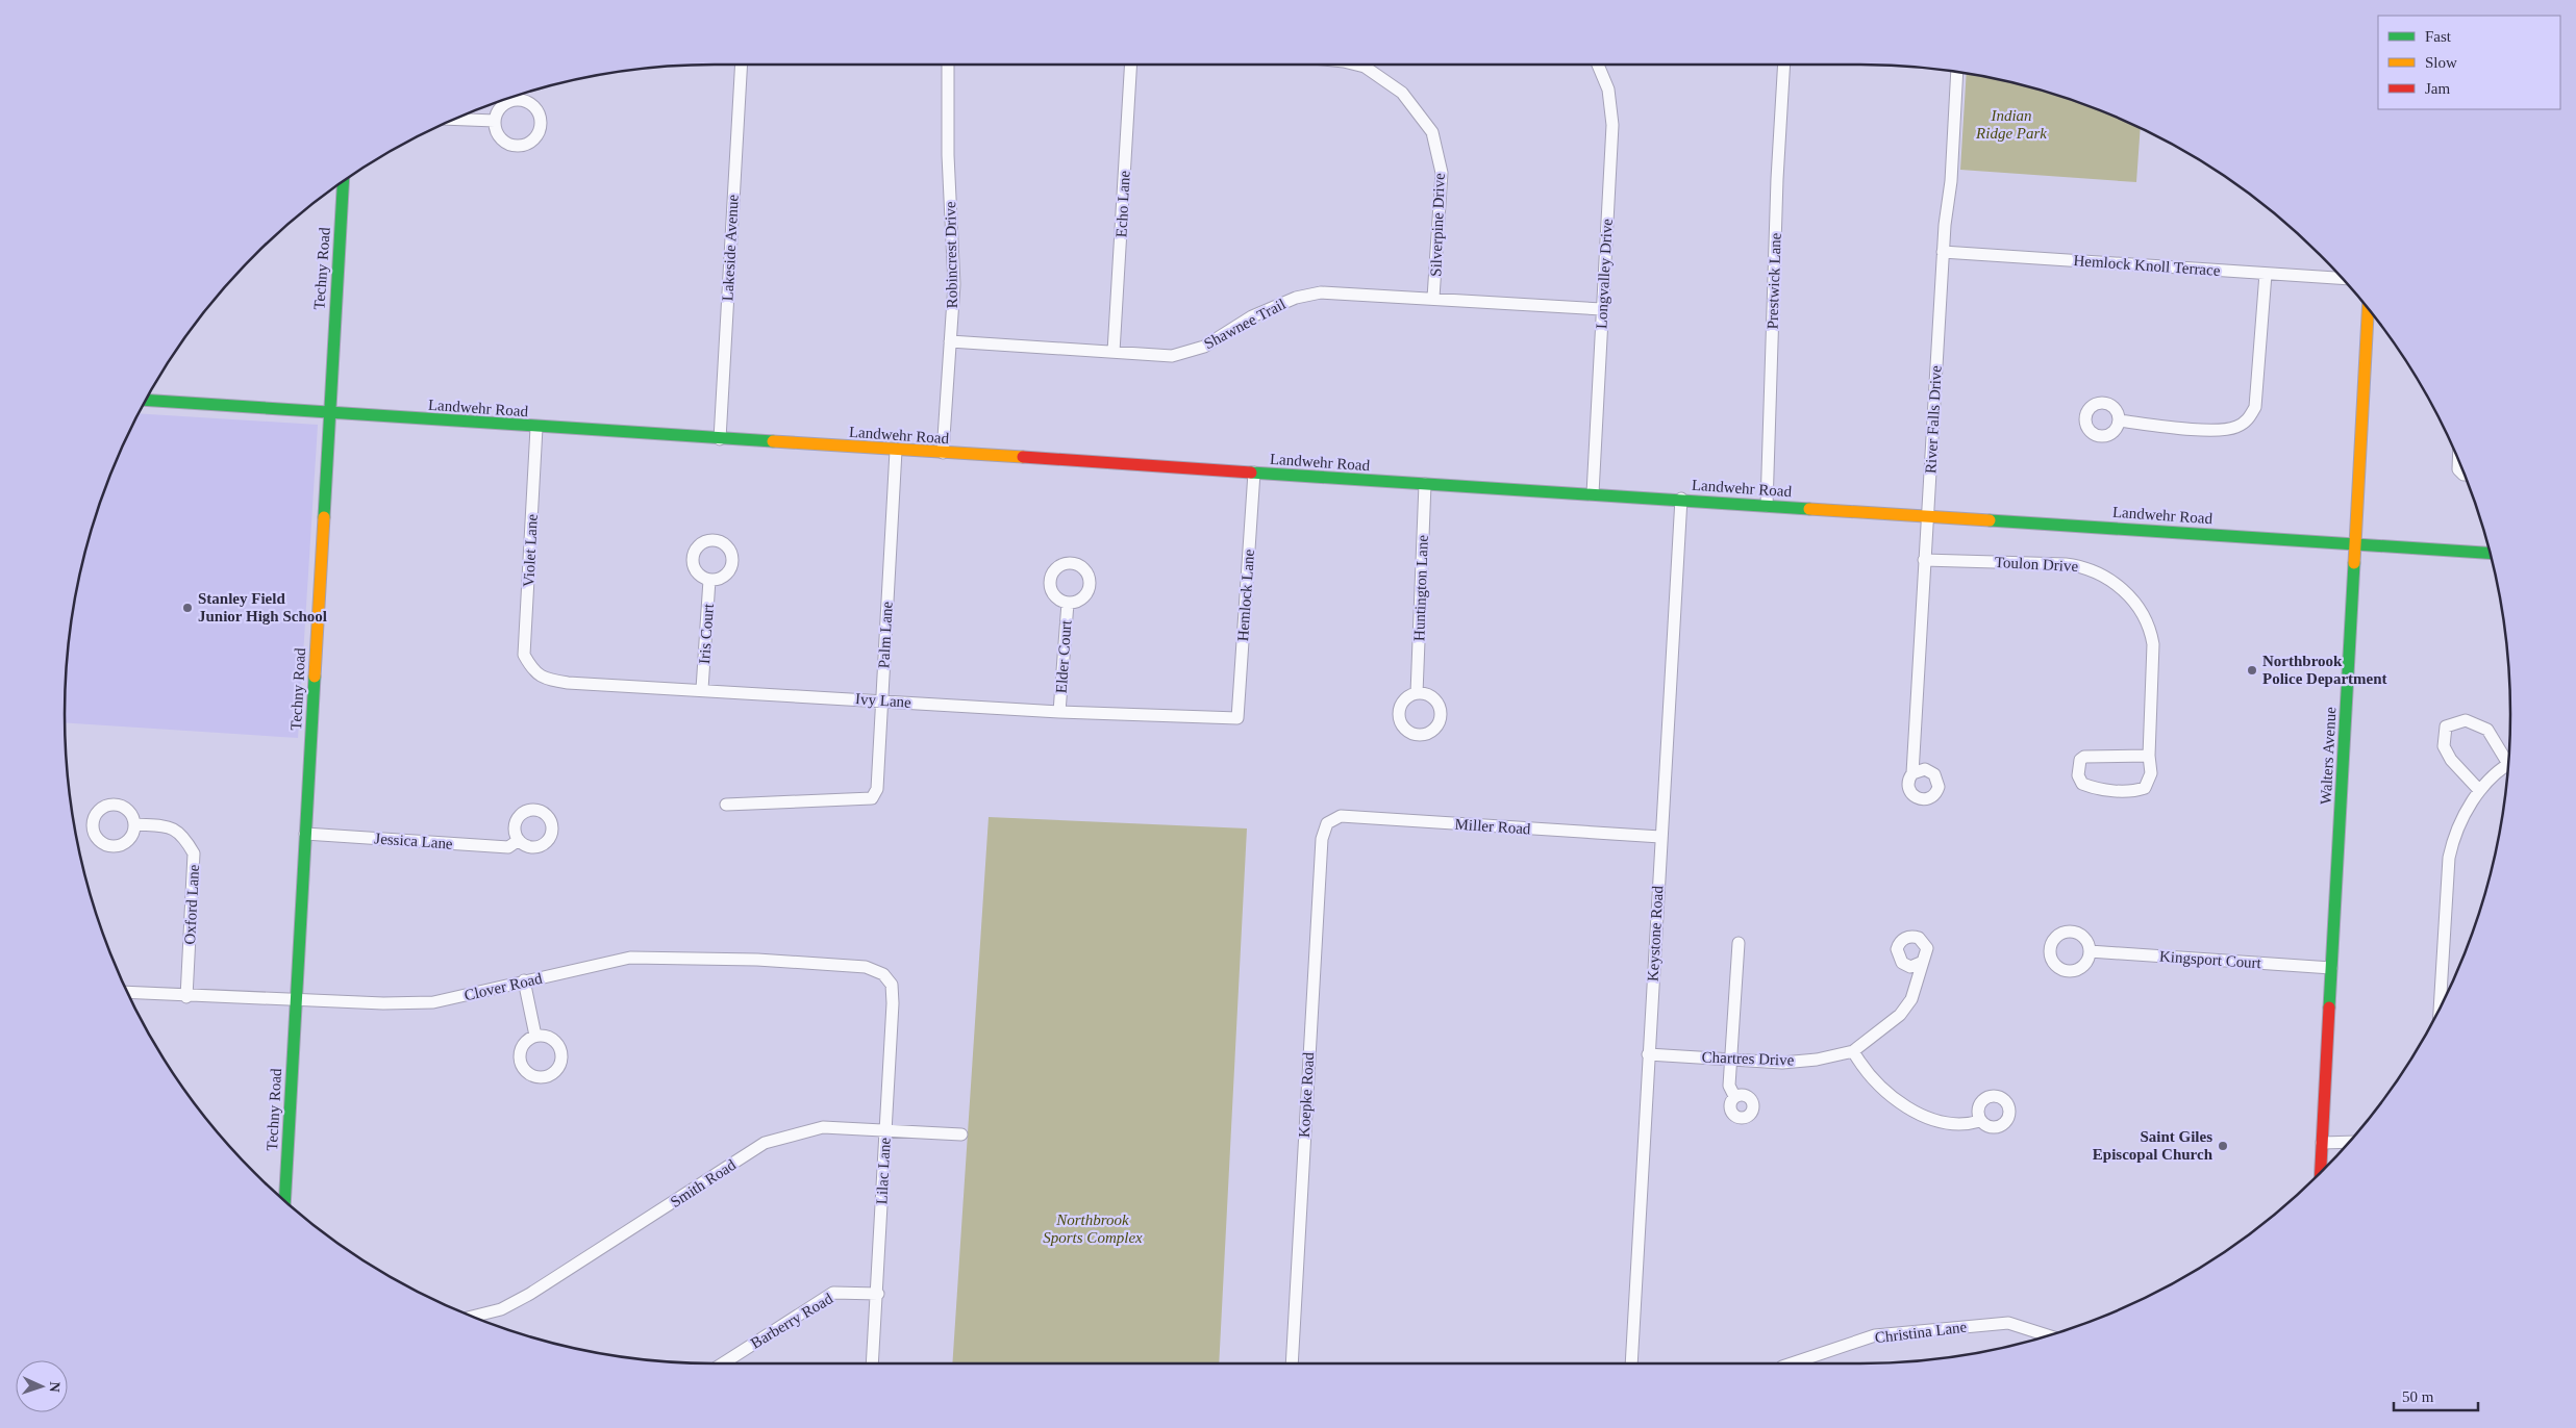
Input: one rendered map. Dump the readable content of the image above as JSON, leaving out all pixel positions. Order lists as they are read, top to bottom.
{
  "streets": {
    "main road": ["Techny Road", "Landwehr Road", "Walters Avenue"],
    "street": [
      "Echo Lane",
      "Silverpine Drive",
      "Lakeside Avenue",
      "Robincrest Drive",
      "Hemlock Knoll Terrace",
      "Longvalley Drive",
      "Prestwick Lane",
      "Shawnee Trail",
      "River Falls Drive",
      "Violet Lane",
      "Toulon Drive",
      "Huntington Lane",
      "Hemlock Lane",
      "Iris Court",
      "Palm Lane",
      "Elder Court",
      "Ivy Lane",
      "Miller Road",
      "Jessica Lane",
      "Oxford Lane",
      "Keystone Road",
      "Kingsport Court",
      "Clover Road",
      "Chartres Drive",
      "Koepke Road",
      "Lilac Lane",
      "Smith Road",
      "Barberry Road",
      "Christina Lane"
    ]
  },
  "crossings": [
    ["Echo Lane", "Shawnee Trail"],
    ["Silverpine Drive", "Shawnee Trail"],
    ["Lakeside Avenue", "Landwehr Road"],
    ["Robincrest Drive", "Shawnee Trail"],
    ["Robincrest Drive", "Landwehr Road"],
    ["Hemlock Knoll Terrace", "River Falls Drive"],
    ["Techny Road", "Landwehr Road"],
    ["Techny Road", "Jessica Lane"],
    ["Techny Road", "Clover Road"],
    ["Longvalley Drive", "Shawnee Trail"],
    ["Longvalley Drive", "Landwehr Road"],
    ["Prestwick Lane", "Landwehr Road"],
    ["Landwehr Road", "River Falls Drive"],
    ["Landwehr Road", "Violet Lane"],
    ["Landwehr Road", "Huntington Lane"],
    ["Landwehr Road", "Hemlock Lane"],
    ["Landwehr Road", "Palm Lane"],
    ["Landwehr Road", "Walters Avenue"],
    ["Landwehr Road", "Keystone Road"],
    ["River Falls Drive", "Toulon Drive"],
    ["Violet Lane", "Ivy Lane"],
    ["Hemlock Lane", "Ivy Lane"],
    ["Iris Court", "Ivy Lane"],
    ["Palm Lane", "Ivy Lane"],
    ["Elder Court", "Ivy Lane"],
    ["Walters Avenue", "Kingsport Court"],
    ["Miller Road", "Keystone Road"],
    ["Miller Road", "Koepke Road"],
    ["Oxford Lane", "Clover Road"],
    ["Keystone Road", "Chartres Drive"],
    ["Clover Road", "Lilac Lane"],
    ["Lilac Lane", "Smith Road"],
    ["Lilac Lane", "Barberry Road"]
  ],
  "parks": ["Indian Ridge Park", "Northbrook Sports Complex"],
  "places": ["Stanley Field Junior High School", "Northbrook Police Department", "Saint Giles Episcopal Church"],
  "legend": ["Fast", "Slow", "Jam"],
  "scale_bar": "50 m",
  "north": "right"
}
